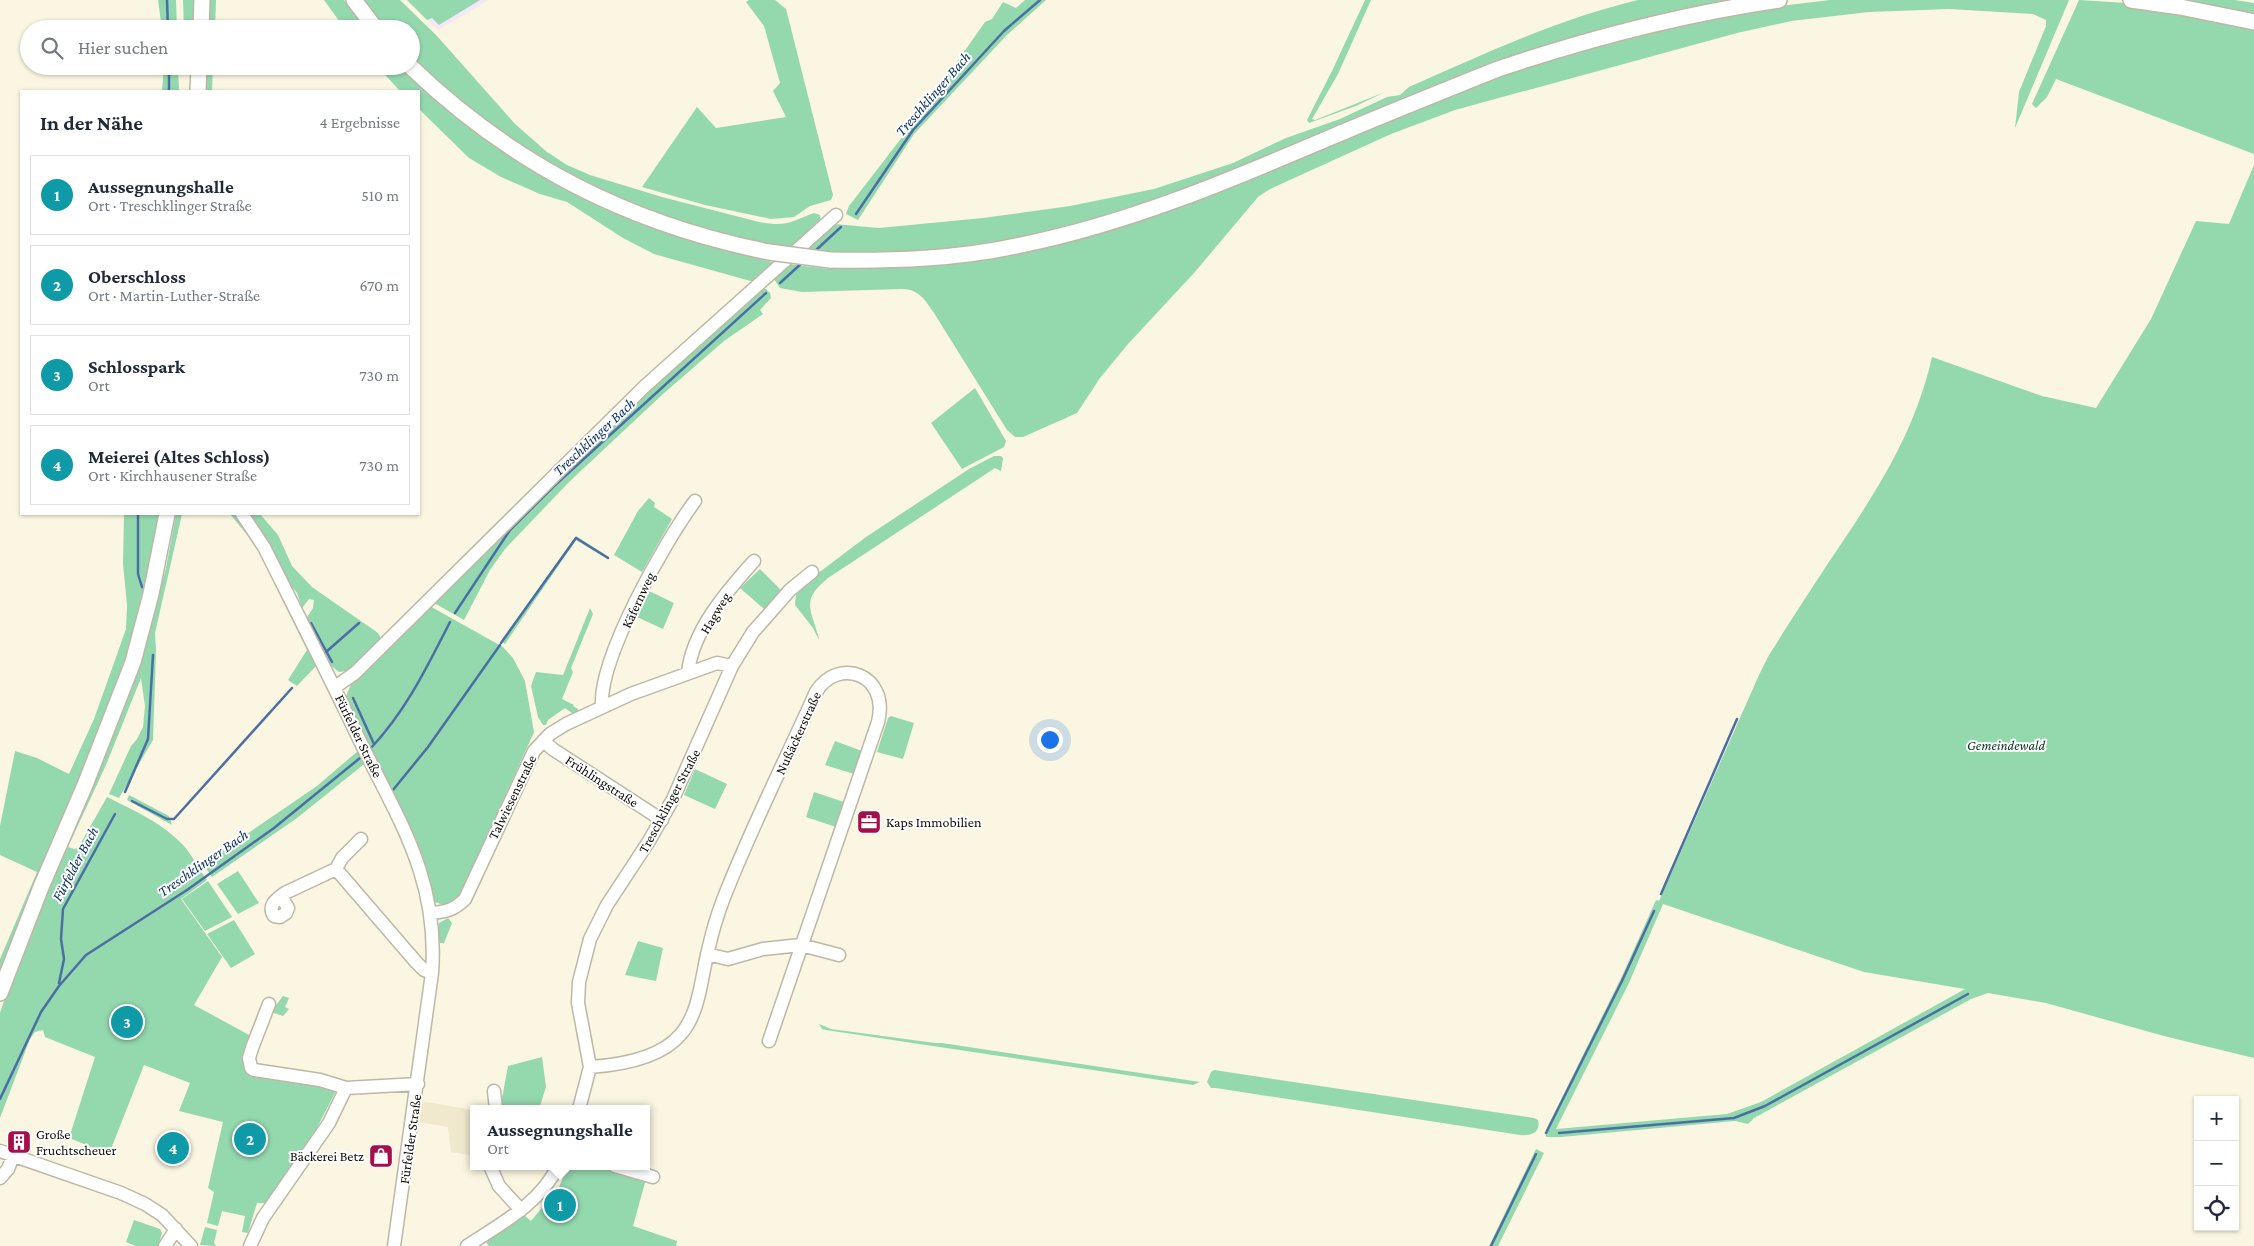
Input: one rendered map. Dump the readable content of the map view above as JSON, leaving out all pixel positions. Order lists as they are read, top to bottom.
{
  "streets": {
    "street": [
      "Käfernweg",
      "Hagweg",
      "Nußäckerstraße",
      "Fürfelder Straße",
      "Frühlingstraße",
      "Talwiesenstraße",
      "Treschklinger Straße"
    ]
  },
  "crossings": [
    ["Käfernweg", "Talwiesenstraße"],
    ["Hagweg", "Talwiesenstraße"],
    ["Nußäckerstraße", "Treschklinger Straße"],
    ["Fürfelder Straße", "Talwiesenstraße"],
    ["Frühlingstraße", "Talwiesenstraße"],
    ["Frühlingstraße", "Treschklinger Straße"],
    ["Talwiesenstraße", "Treschklinger Straße"]
  ],
  "water": ["Treschklinger Bach", "Fürfelder Bach"],
  "parks": ["Gemeindewald"],
  "places": {
    "office": ["Kaps Immobilien"],
    "building": ["Große Fruchtscheuer"],
    "shop": ["Bäckerei Betz"]
  },
  "page": {
    "search": "Hier suchen",
    "heading": ["In der Nähe", "4 Ergebnisse"],
    "list": [
      {
        "mark": "1",
        "name": "Aussegnungshalle",
        "note": "Ort · Treschklinger Straße",
        "value": "510 m"
      },
      {
        "mark": "2",
        "name": "Oberschloss",
        "note": "Ort · Martin-Luther-Straße",
        "value": "670 m"
      },
      {
        "mark": "3",
        "name": "Schlosspark",
        "note": "Ort",
        "value": "730 m"
      },
      {
        "mark": "4",
        "name": "Meierei (Altes Schloss)",
        "note": "Ort · Kirchhausener Straße",
        "value": "730 m"
      }
    ],
    "pins": [
      "3",
      "2",
      "4",
      "1"
    ],
    "map_buttons": ["+", "−"],
    "popup": ["Aussegnungshalle", "Ort"]
  }
}
